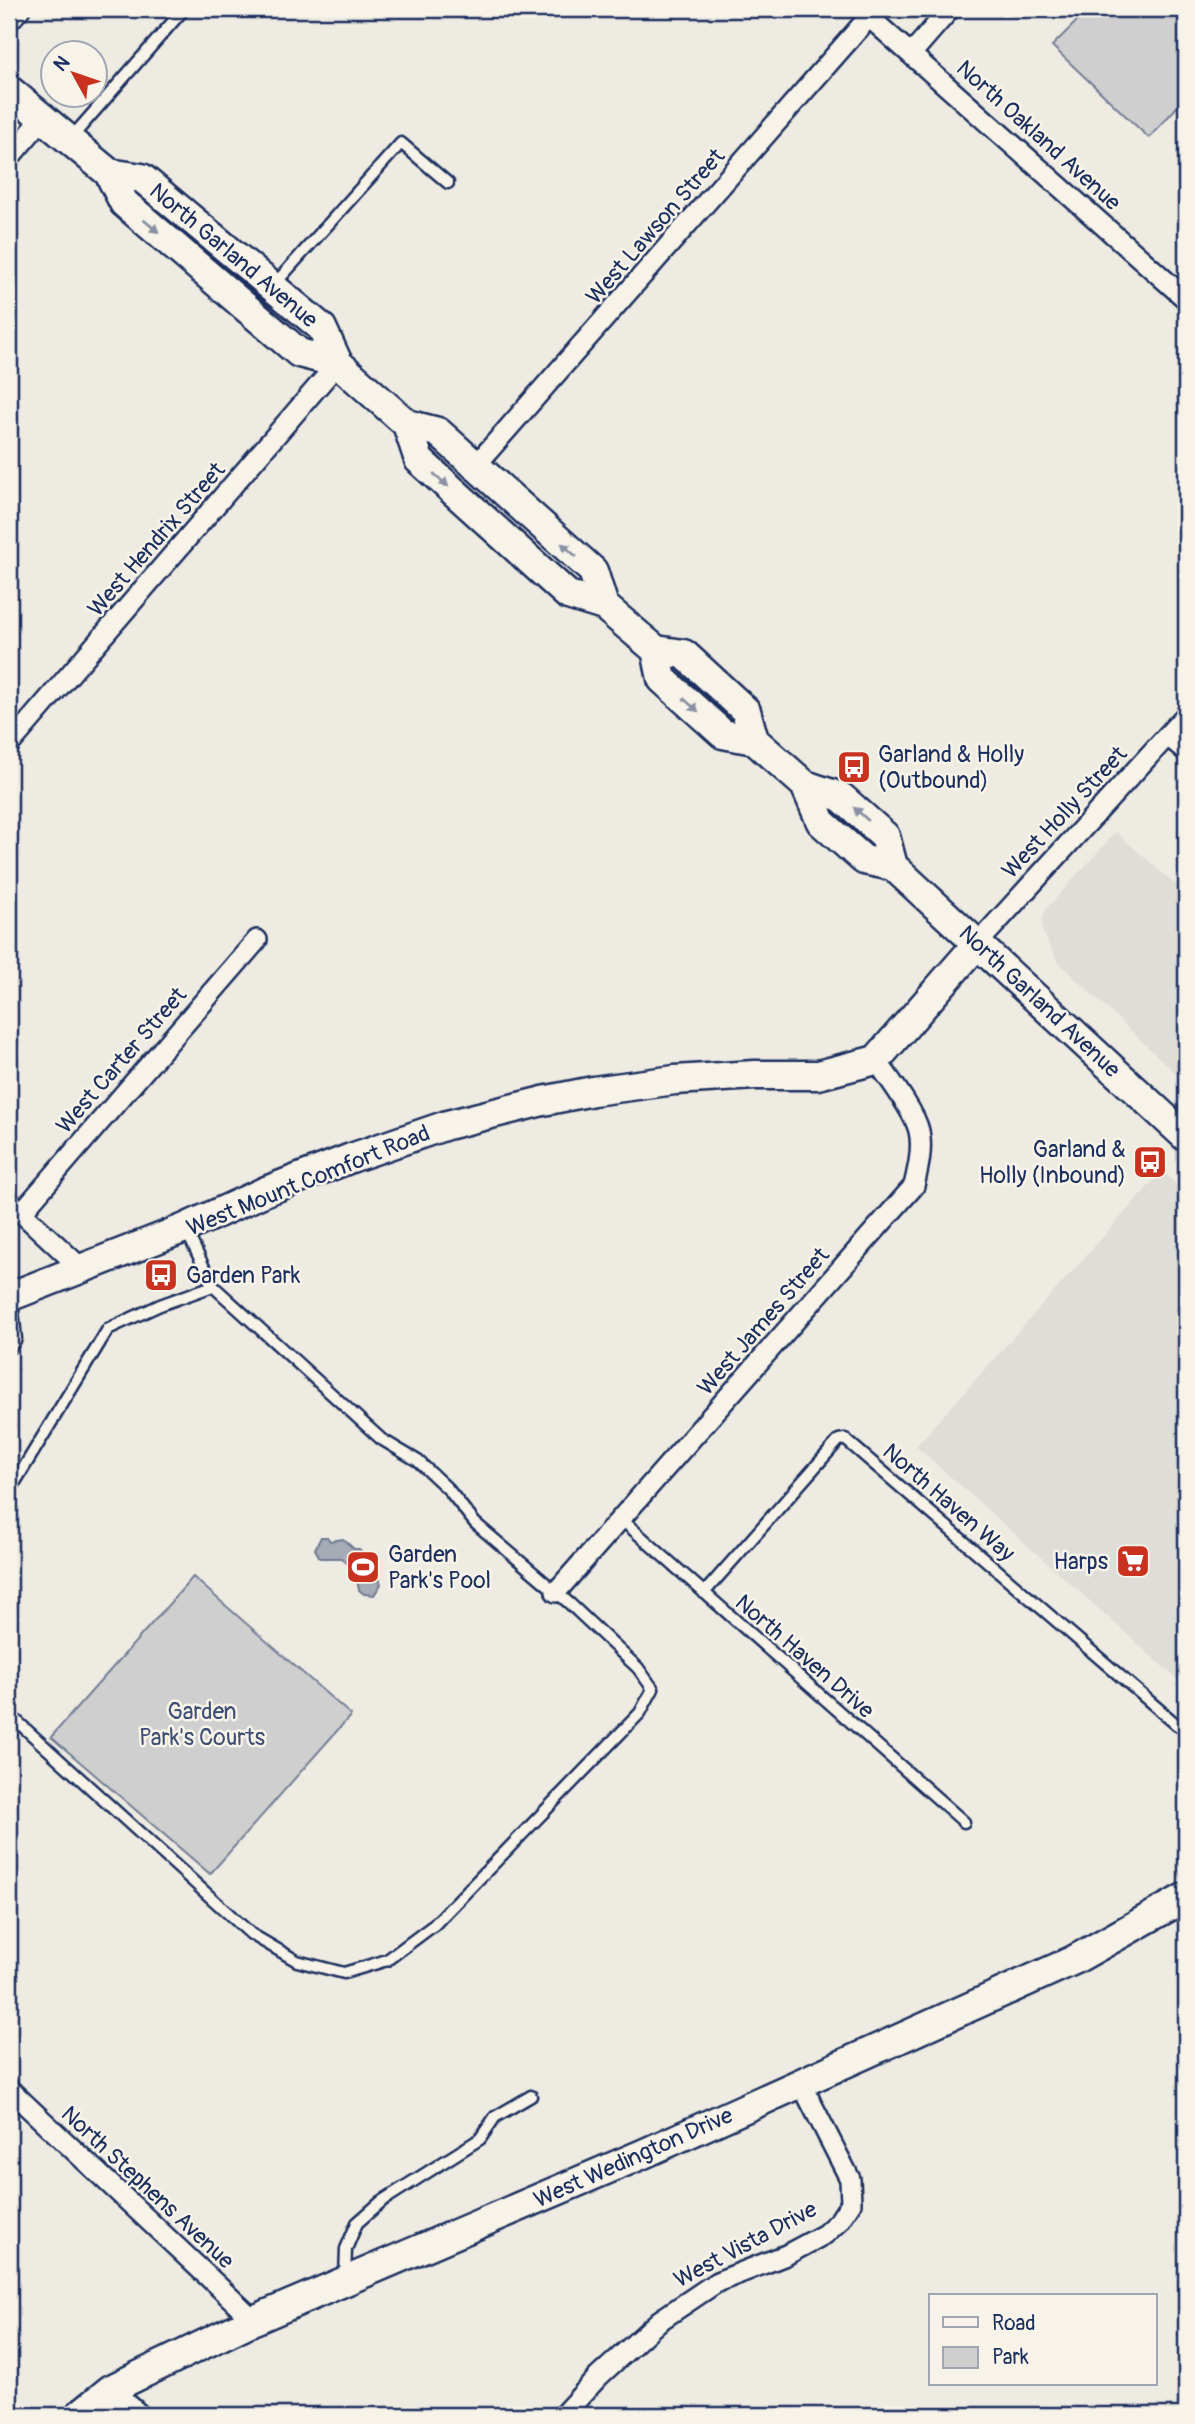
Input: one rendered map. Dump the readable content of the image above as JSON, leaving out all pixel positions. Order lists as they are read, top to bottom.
{
  "streets": {
    "main road": ["North Garland Avenue", "West Mount Comfort Road", "West Wedington Drive"],
    "street": [
      "North Oakland Avenue",
      "West Lawson Street",
      "West Hendrix Street",
      "West Holly Street",
      "West Carter Street",
      "West James Street",
      "North Stephens Avenue",
      "West Vista Drive"
    ],
    "lane": ["North Haven Way", "North Haven Drive"]
  },
  "crossings": [
    ["North Oakland Avenue", "West Lawson Street"],
    ["West Lawson Street", "North Garland Avenue"],
    ["North Garland Avenue", "West Hendrix Street"],
    ["North Garland Avenue", "West Holly Street"],
    ["West Mount Comfort Road", "West James Street"],
    ["West James Street", "North Haven Drive"],
    ["North Haven Way", "North Haven Drive"],
    ["West Wedington Drive", "North Stephens Avenue"],
    ["West Wedington Drive", "West Vista Drive"]
  ],
  "parks": ["Garden Park's Courts"],
  "places": {
    "bus stop": ["Garland & Holly (Outbound)", "Garland & Holly (Inbound)", "Garden Park"],
    "supermarket": ["Harps"],
    "sports": ["Garden Park's Pool"]
  },
  "legend": ["Road", "Park"],
  "north": "top left"
}
